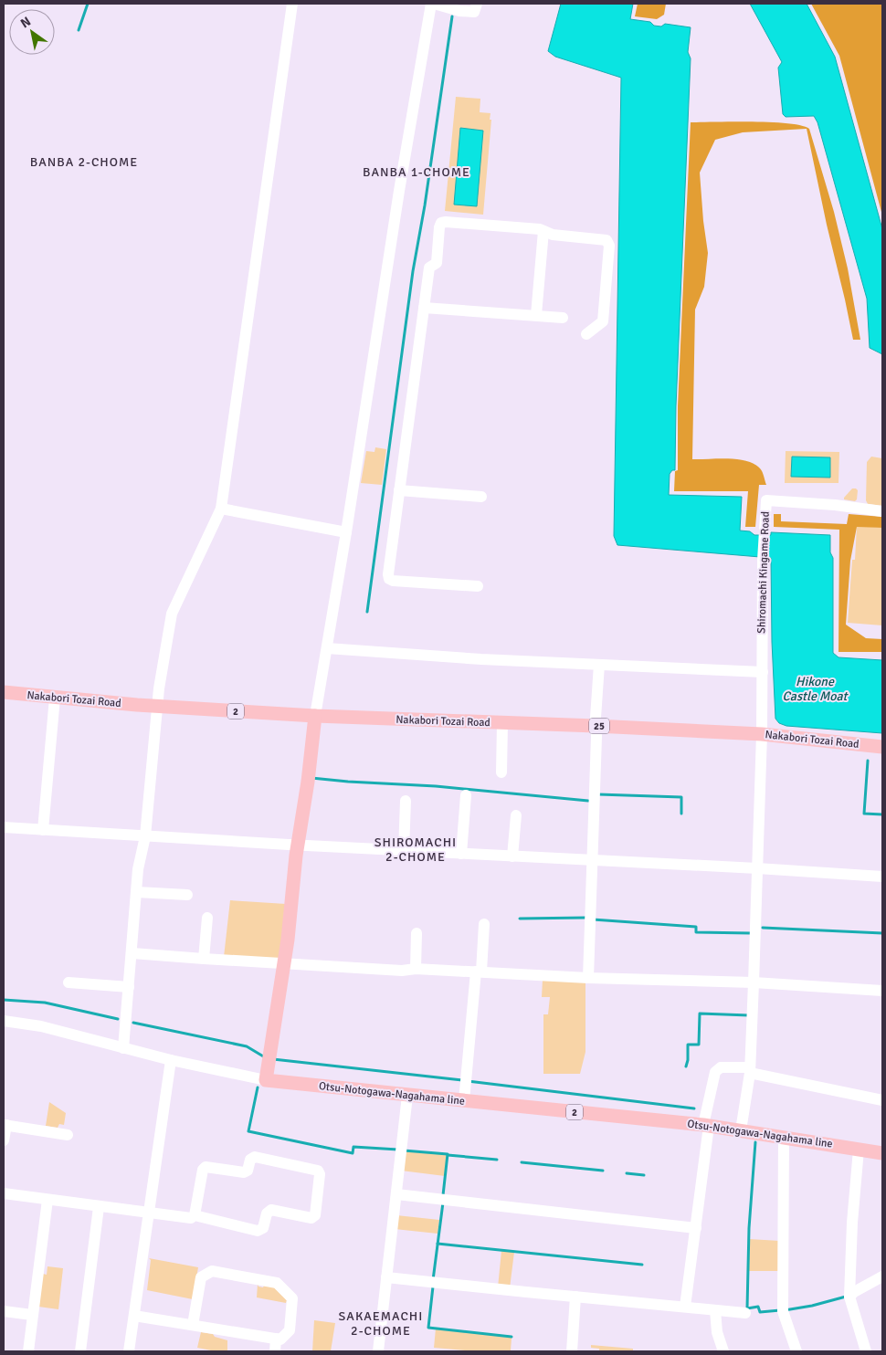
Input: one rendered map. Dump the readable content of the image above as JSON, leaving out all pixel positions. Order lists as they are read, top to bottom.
{
  "streets": {
    "main road": [
      "Nakabori Tozai Road",
      "2",
      "25",
      "Otsu-Notogawa-Nagahama line"
    ],
    "street": ["Shiromachi Kingame Road"]
  },
  "crossings": [
    ["Shiromachi Kingame Road", "Nakabori Tozai Road"],
    ["Shiromachi Kingame Road", "Otsu-Notogawa-Nagahama line"]
  ],
  "districts": [
    "BANBA 2-CHOME",
    "BANBA 1-CHOME",
    "SHIROMACHI 2-CHOME",
    "SAKAEMACHI 2-CHOME"
  ],
  "water": ["Hikone Castle Moat"],
  "north": "top left"
}
